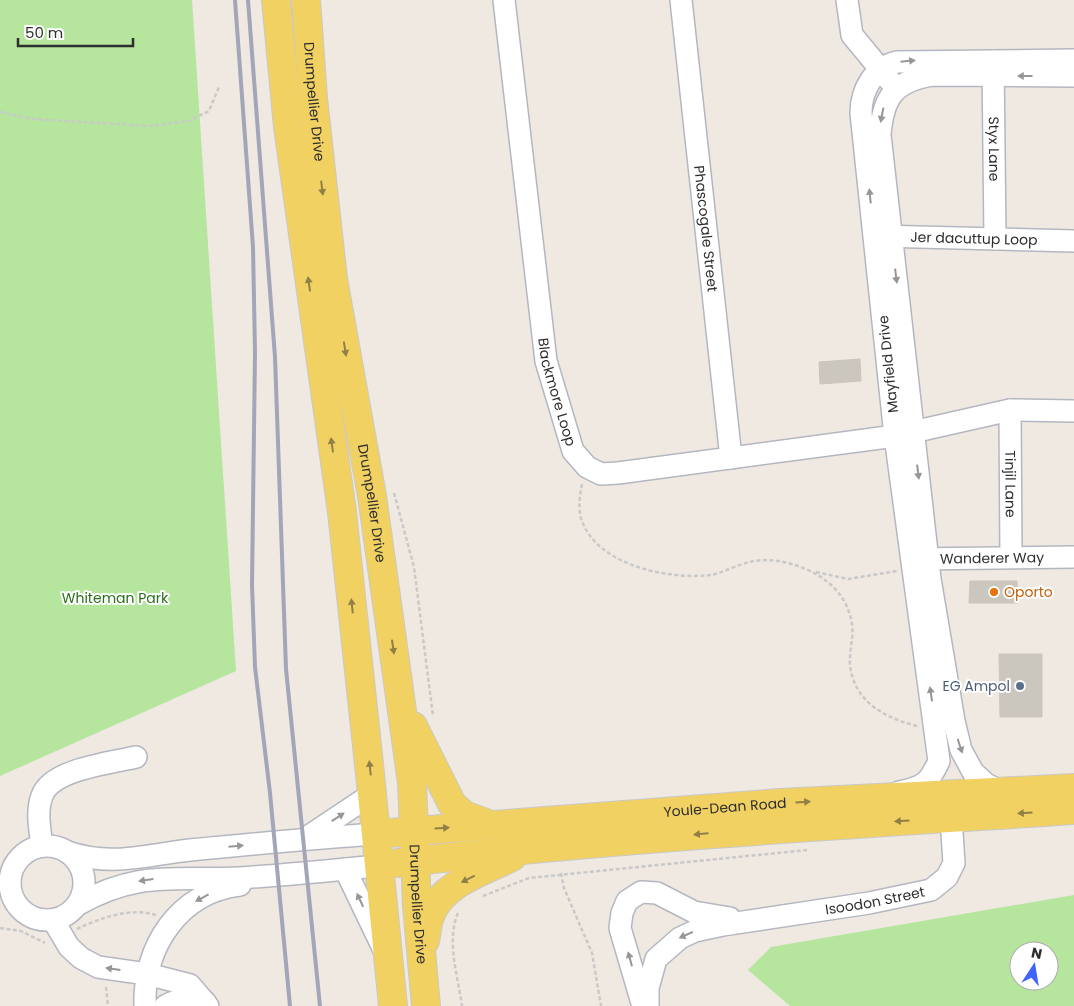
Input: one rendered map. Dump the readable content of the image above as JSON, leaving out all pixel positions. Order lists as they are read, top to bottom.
{
  "streets": {
    "main road": ["Drumpellier Drive", "Youle-Dean Road"],
    "street": [
      "Styx Lane",
      "Phascogale Street",
      "Jer dacuttup Loop",
      "Mayfield Drive",
      "Blackmore Loop",
      "Tinjil Lane",
      "Wanderer Way",
      "Isoodon Street"
    ]
  },
  "crossings": [
    ["Drumpellier Drive", "Youle-Dean Road"],
    ["Styx Lane", "Jer dacuttup Loop"],
    ["Phascogale Street", "Blackmore Loop"],
    ["Jer dacuttup Loop", "Mayfield Drive"],
    ["Mayfield Drive", "Blackmore Loop"],
    ["Mayfield Drive", "Wanderer Way"],
    ["Mayfield Drive", "Youle-Dean Road"],
    ["Tinjil Lane", "Wanderer Way"],
    ["Youle-Dean Road", "Isoodon Street"]
  ],
  "parks": ["Whiteman Park"],
  "places": ["Oporto", "EG Ampol"],
  "scale_bar": "50 m",
  "north": "top"
}
